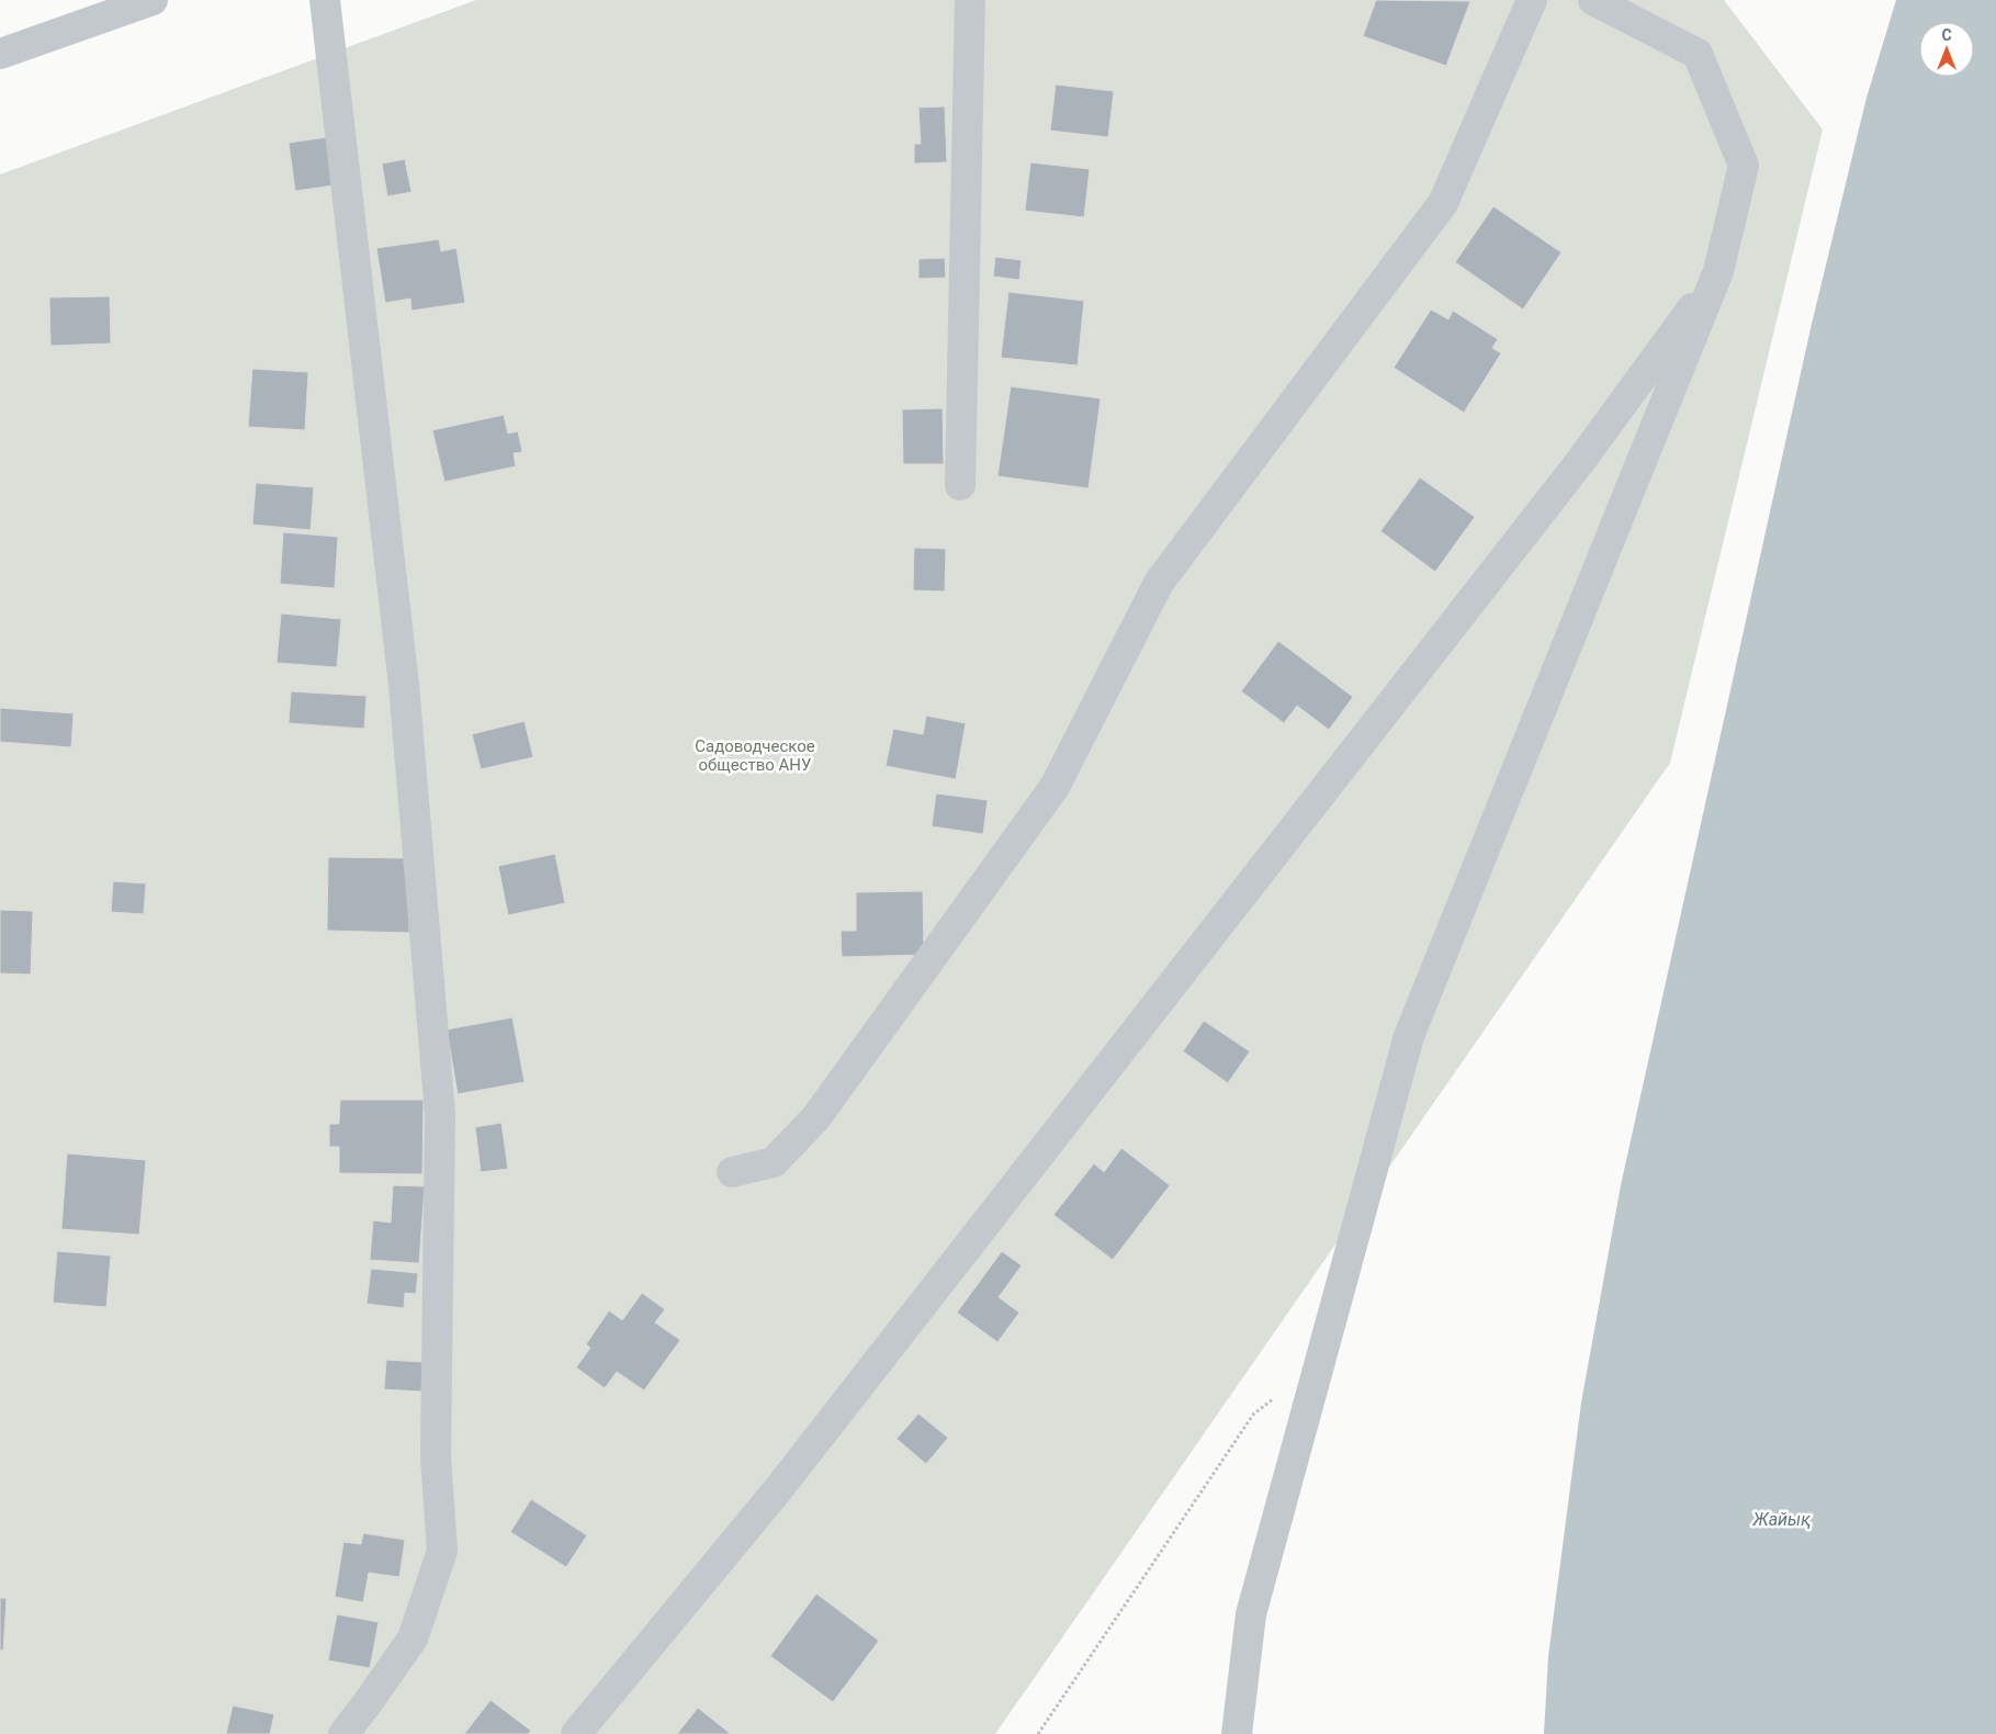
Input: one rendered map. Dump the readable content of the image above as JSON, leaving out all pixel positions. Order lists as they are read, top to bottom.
{
  "water": ["Жайық"],
  "parks": ["Садоводческое общество АНУ"],
  "north": "top"
}
